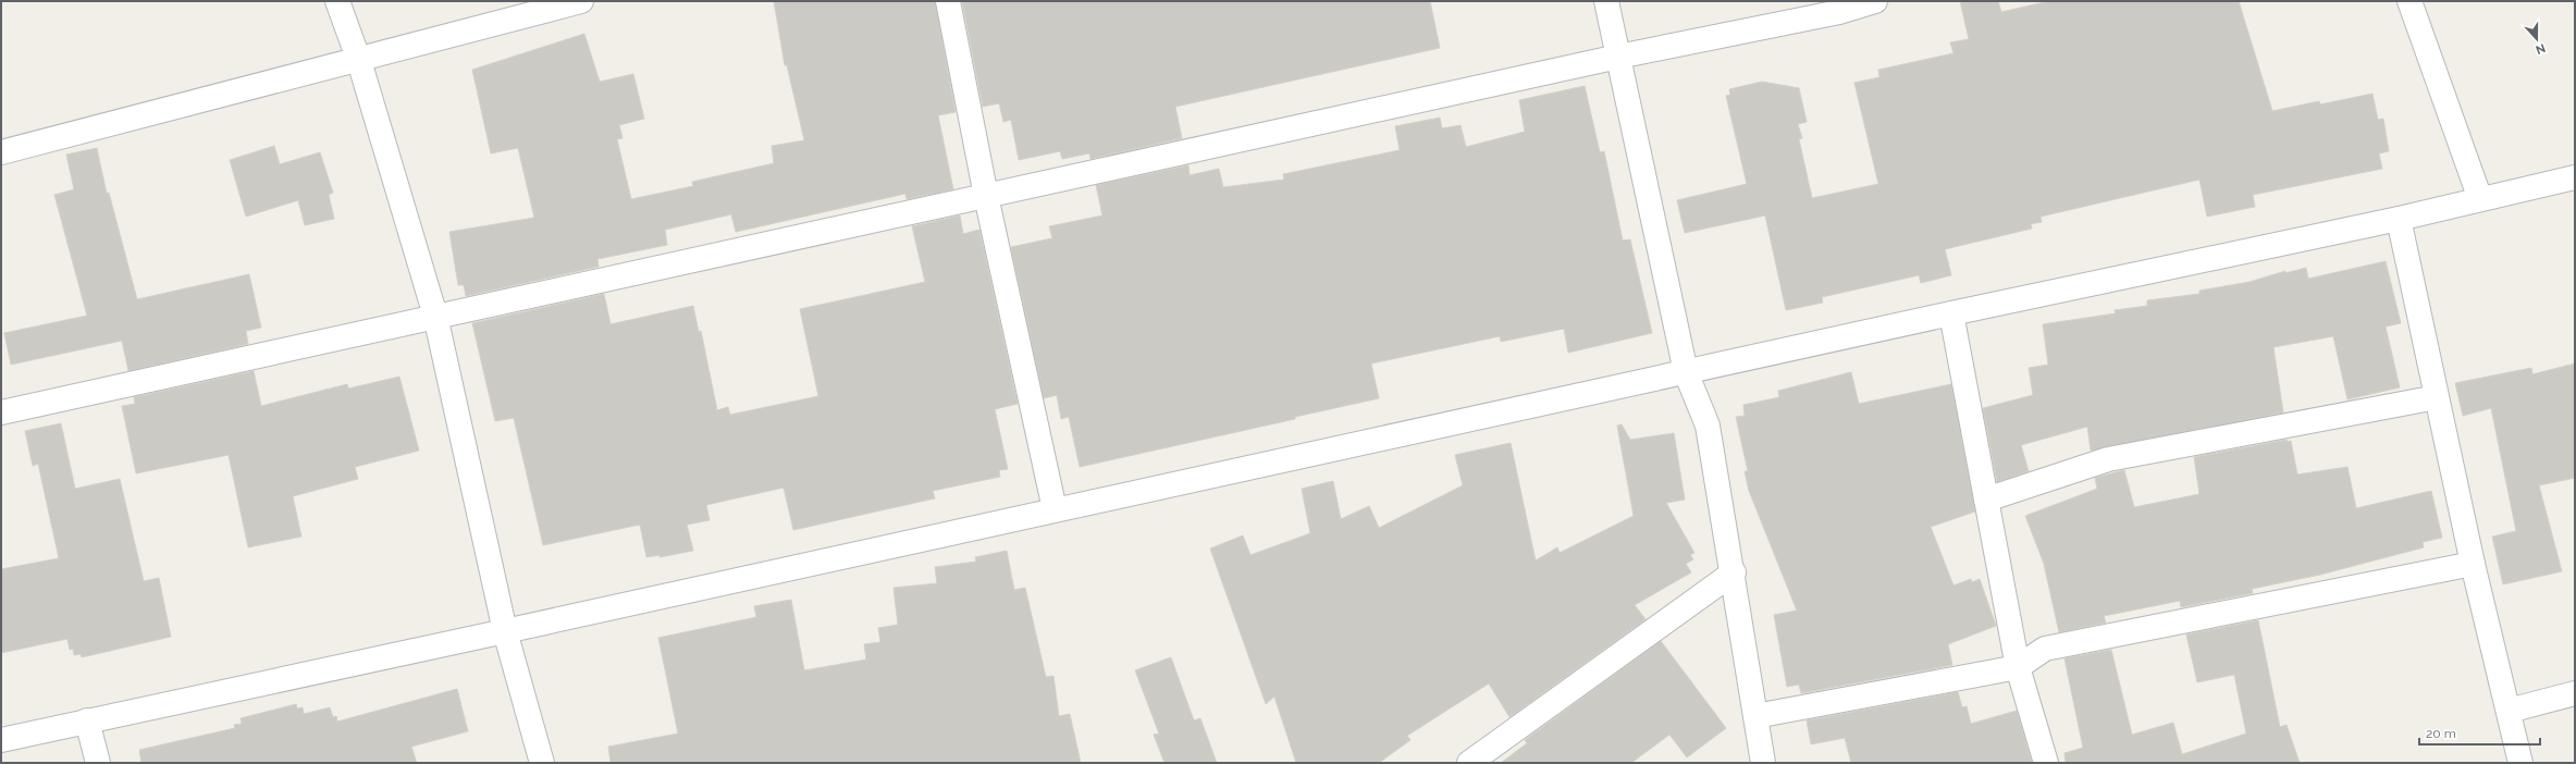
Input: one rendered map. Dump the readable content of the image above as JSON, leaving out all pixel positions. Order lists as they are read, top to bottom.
{
  "scale_bar": "20 m",
  "north": "bottom"
}
